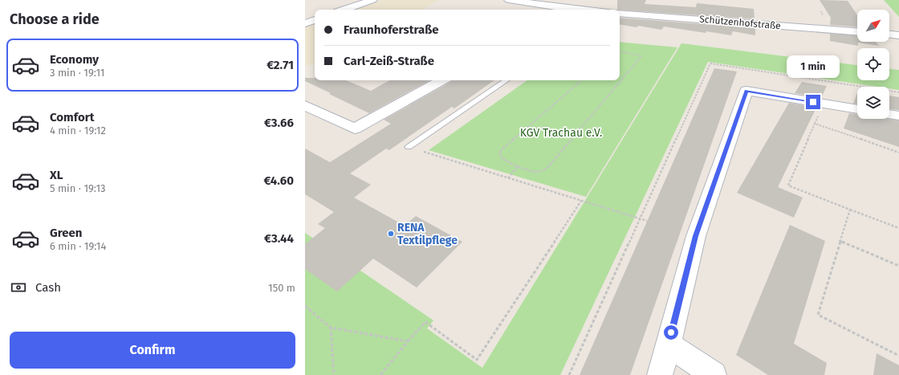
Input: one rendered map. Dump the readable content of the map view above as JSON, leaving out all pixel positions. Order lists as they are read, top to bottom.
{
  "streets": {
    "street": ["Schützenhofstraße"]
  },
  "parks": ["KGV Trachau e.V."],
  "places": ["RENA Textilpflege"],
  "north": "top right",
  "page": {
    "heading": "Choose a ride",
    "banner": ["Fraunhoferstraße", "Carl-Zeiß-Straße"],
    "list": [
      {
        "name": "Economy",
        "note": "3 min · 19:11",
        "value": "€2.71"
      },
      {
        "name": "Comfort",
        "note": "4 min · 19:12",
        "value": "€3.66"
      },
      {
        "name": "XL",
        "note": "5 min · 19:13",
        "value": "€4.60"
      },
      {
        "name": "Green",
        "note": "6 min · 19:14",
        "value": "€3.44"
      }
    ],
    "bubble": "1 min",
    "pay": ["Cash", "150 m"],
    "buttons": "Confirm"
  }
}
